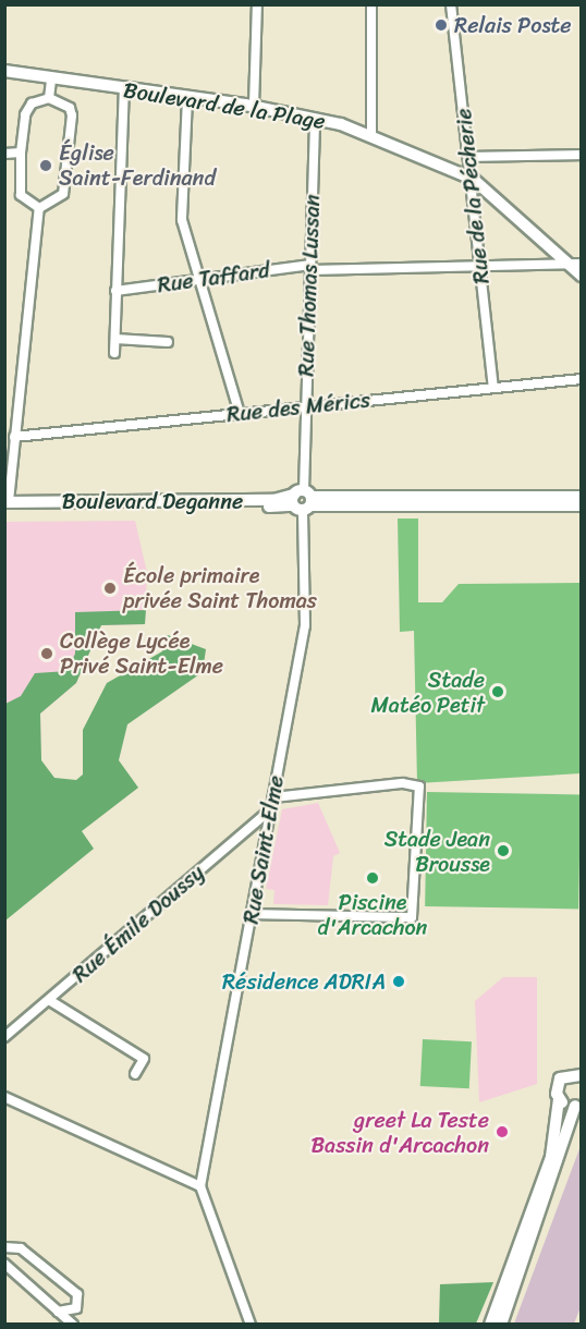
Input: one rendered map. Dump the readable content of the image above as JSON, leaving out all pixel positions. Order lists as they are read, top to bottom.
{
  "streets": {
    "main road": ["Boulevard de la Plage", "Boulevard Deganne"],
    "street": [
      "Rue de la Pécherie",
      "Rue Taffard",
      "Rue Thomas Lussan",
      "Rue des Mérics",
      "Rue Saint-Elme",
      "Rue Émile Doussy"
    ]
  },
  "crossings": [
    ["Boulevard de la Plage", "Rue de la Pécherie"],
    ["Boulevard de la Plage", "Rue Taffard"],
    ["Boulevard de la Plage", "Rue Thomas Lussan"],
    ["Rue de la Pécherie", "Rue Taffard"],
    ["Rue de la Pécherie", "Rue des Mérics"],
    ["Rue Taffard", "Rue Thomas Lussan"],
    ["Rue Thomas Lussan", "Rue des Mérics"],
    ["Rue Thomas Lussan", "Boulevard Deganne"],
    ["Rue Thomas Lussan", "Rue Saint-Elme"],
    ["Boulevard Deganne", "Rue Saint-Elme"],
    ["Rue Saint-Elme", "Rue Émile Doussy"]
  ],
  "places": [
    "Relais Poste",
    "Église Saint-Ferdinand",
    "École primaire privée Saint Thomas",
    "Collège Lycée Privé Saint-Elme",
    "Stade Matéo Petit",
    "Stade Jean Brousse",
    "Piscine d'Arcachon",
    "Résidence ADRIA",
    "greet La Teste Bassin d'Arcachon"
  ]
}
